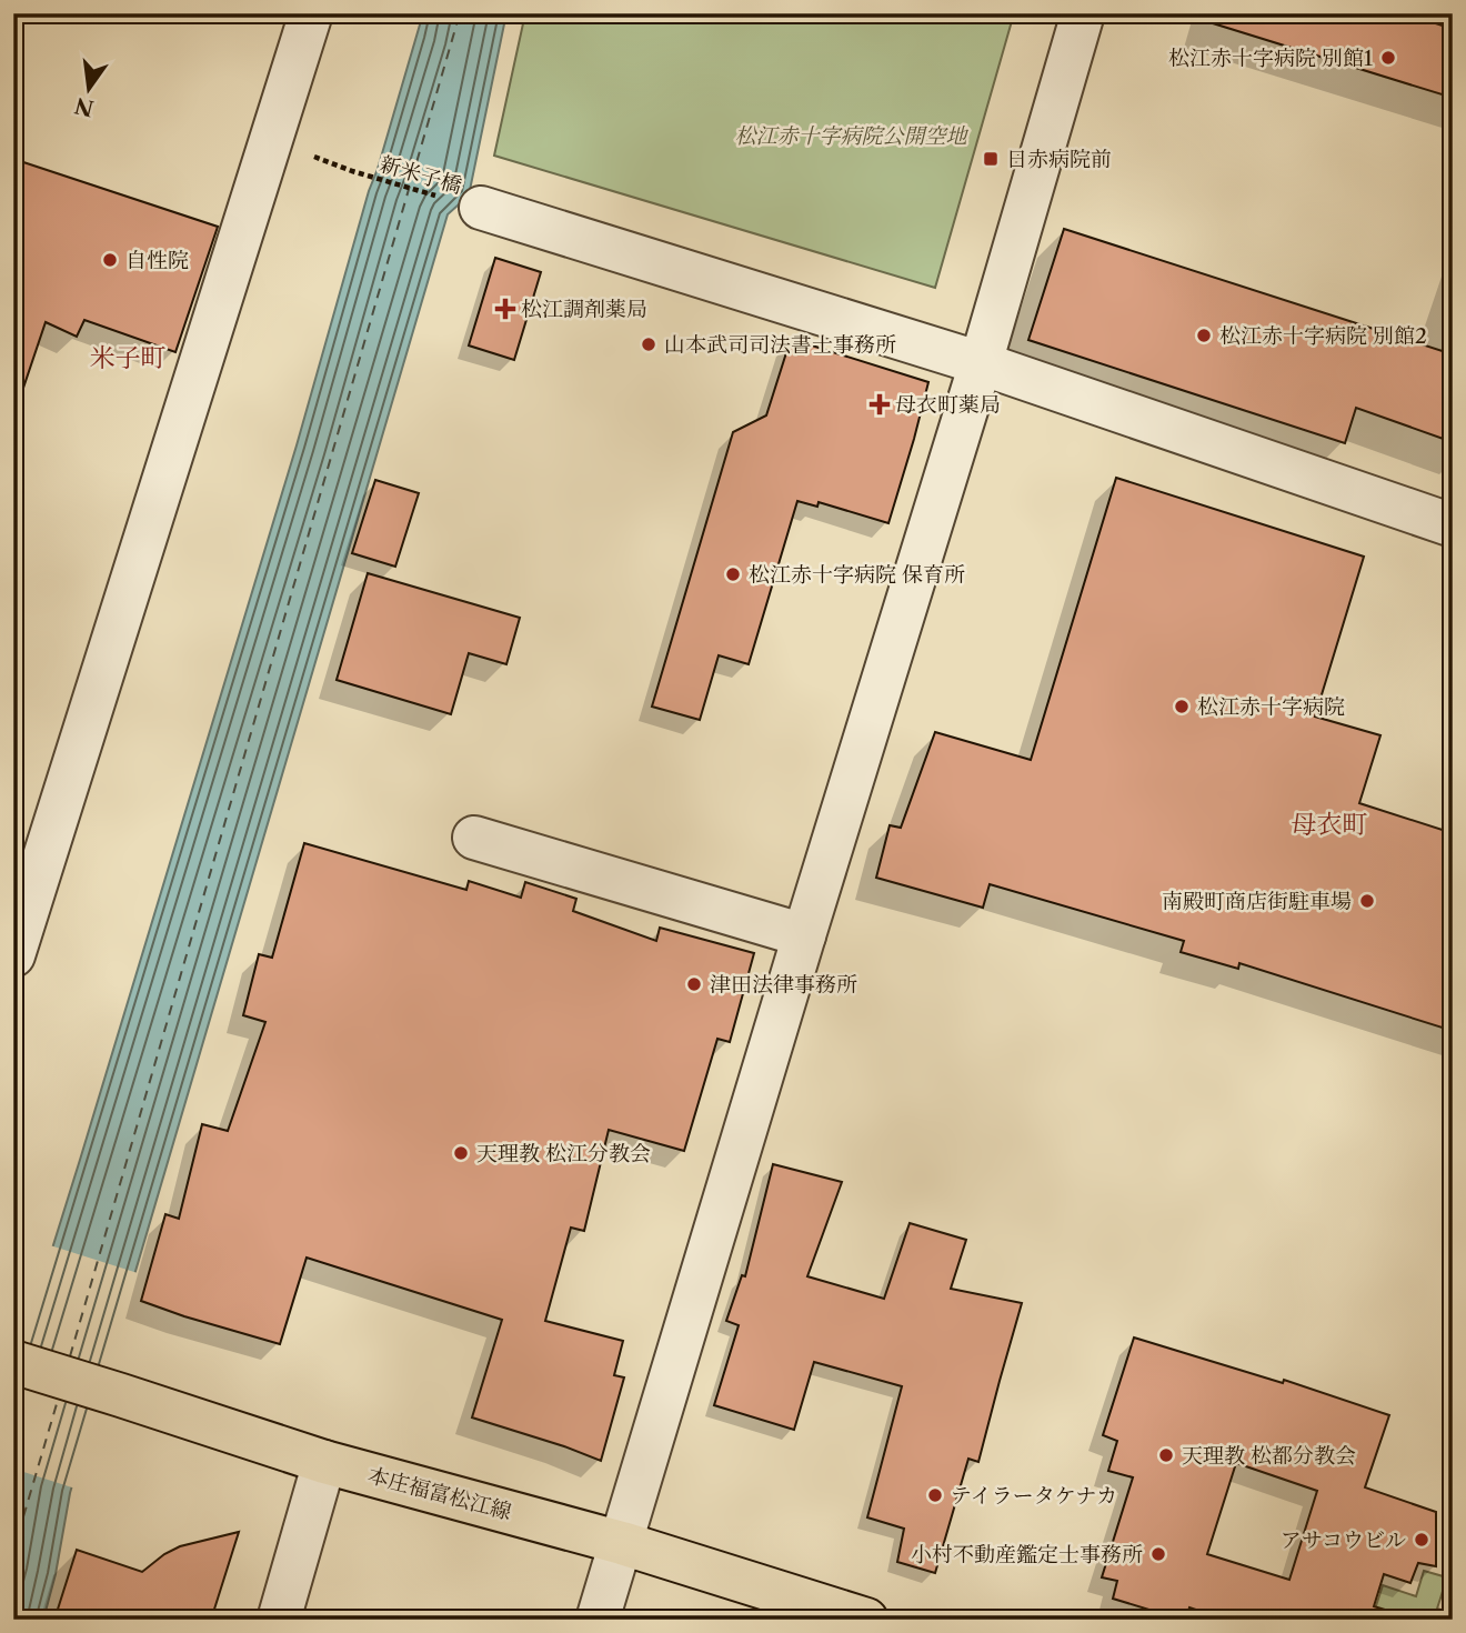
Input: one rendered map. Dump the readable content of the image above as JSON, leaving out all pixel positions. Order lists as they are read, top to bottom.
{
  "streets": {
    "main road": ["本庄福富松江線"],
    "path": ["新米子橋"]
  },
  "districts": ["米子町", "母衣町"],
  "parks": ["松江赤十字病院公開空地"],
  "places": {
    "other": [
      "松江赤十字病院 別館1",
      "自性院",
      "松江赤十字病院 別館2",
      "山本武司司法書士事務所",
      "松江赤十字病院 保育所",
      "松江赤十字病院",
      "南殿町商店街駐車場",
      "津田法律事務所",
      "天理教 松江分教会",
      "天理教 松都分教会",
      "テイラータケナカ",
      "アサコウビル",
      "小村不動産鑑定士事務所"
    ],
    "transit": ["日赤病院前"],
    "health": ["松江調剤薬局", "母衣町薬局"]
  },
  "north": "bottom"
}
